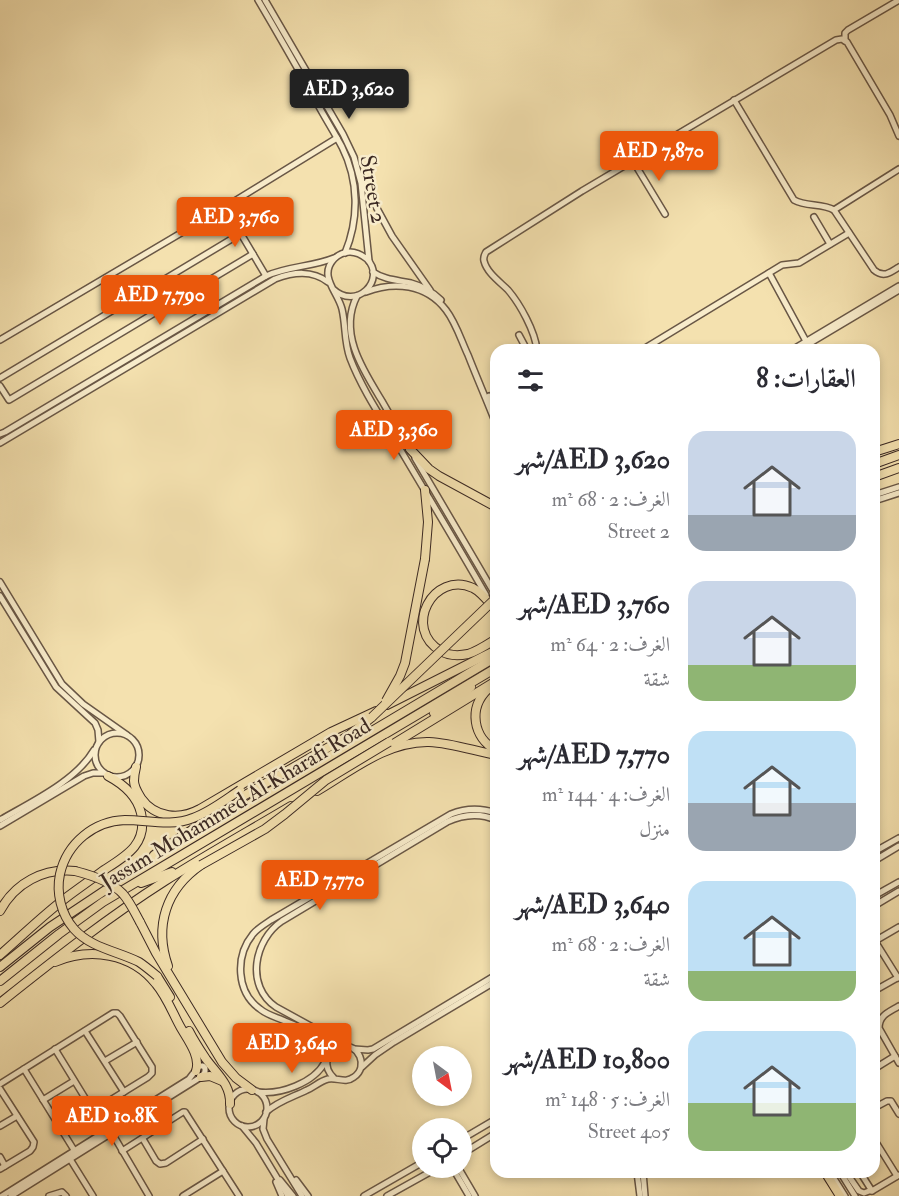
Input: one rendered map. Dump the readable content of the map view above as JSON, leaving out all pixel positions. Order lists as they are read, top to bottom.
{
  "streets": {
    "highway": ["Jassim Mohammed Al Kharafi Road"],
    "street": ["Street 2"]
  },
  "north": "bottom right",
  "page": {
    "price": [
      "AED 3,620",
      "AED 7,870",
      "AED 3,760",
      "AED 7,790",
      "AED 3,360",
      "AED 7,770",
      "AED 3,640",
      "AED 10.8K"
    ],
    "heading": "العقارات: 8",
    "list": [
      {
        "name": "AED 3,620/شهر",
        "note": "الغرف: 2 · 68 m² · Street 2"
      },
      {
        "name": "AED 3,760/شهر",
        "note": "الغرف: 2 · 64 m² · شقة"
      },
      {
        "name": "AED 7,770/شهر",
        "note": "الغرف: 4 · 144 m² · منزل"
      },
      {
        "name": "AED 3,640/شهر",
        "note": "الغرف: 2 · 68 m² · شقة"
      },
      {
        "name": "AED 10,800/شهر",
        "note": "الغرف: 5 · 148 m² · Street 405"
      }
    ]
  }
}
